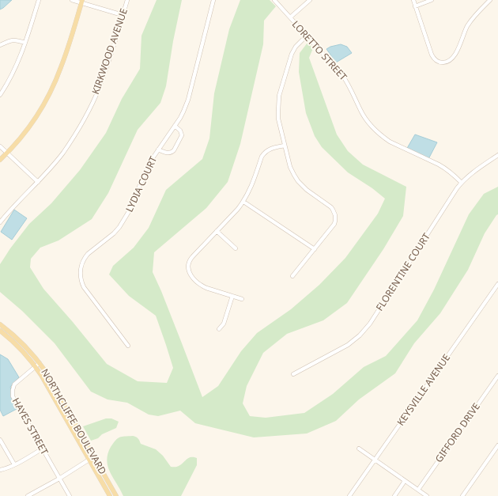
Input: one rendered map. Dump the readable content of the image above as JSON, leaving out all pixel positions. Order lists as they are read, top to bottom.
{
  "streets": {
    "main road": ["NORTHCLIFFE BOULEVARD"],
    "street": [
      "LORETTO STREET",
      "KIRKWOOD AVENUE",
      "LYDIA COURT",
      "FLORENTINE COURT",
      "KEYSVILLE AVENUE",
      "HAYES STREET",
      "GIFFORD DRIVE"
    ]
  },
  "crossings": [
    ["LORETTO STREET", "FLORENTINE COURT"],
    ["NORTHCLIFFE BOULEVARD", "HAYES STREET"]
  ]
}
